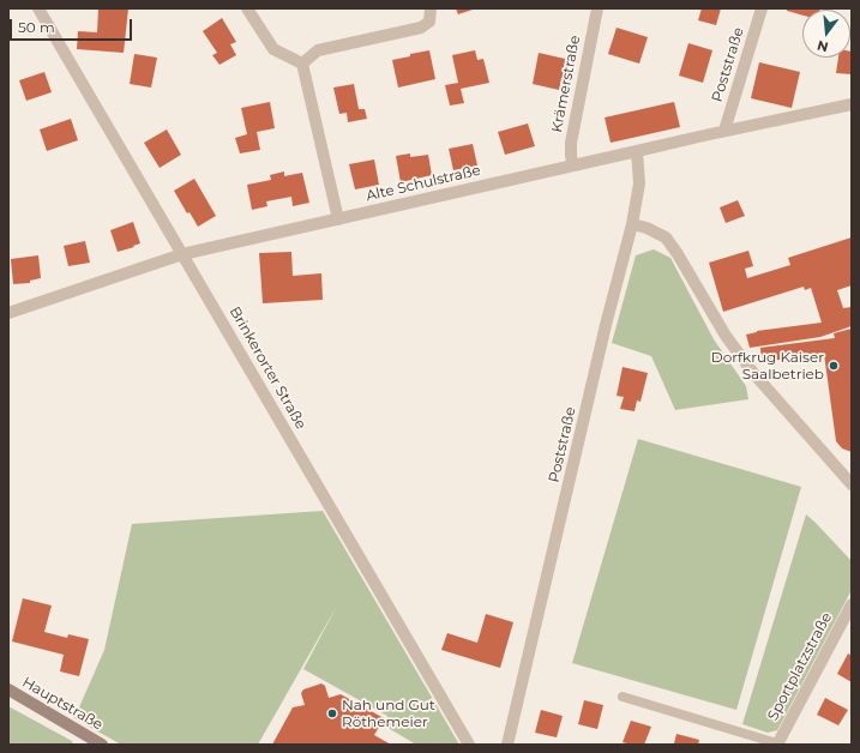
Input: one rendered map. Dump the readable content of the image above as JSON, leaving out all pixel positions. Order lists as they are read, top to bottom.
{
  "streets": {
    "main road": ["Hauptstraße"],
    "street": [
      "Poststraße",
      "Krämerstraße",
      "Alte Schulstraße",
      "Brinkerorter Straße",
      "Sportplatzstraße"
    ]
  },
  "crossings": [
    ["Poststraße", "Alte Schulstraße"],
    ["Krämerstraße", "Alte Schulstraße"],
    ["Alte Schulstraße", "Brinkerorter Straße"]
  ],
  "places": ["Dorfkrug Kaiser Saalbetrieb", "Nah und Gut Röthemeier"],
  "scale_bar": "50 m",
  "north": "bottom"
}
